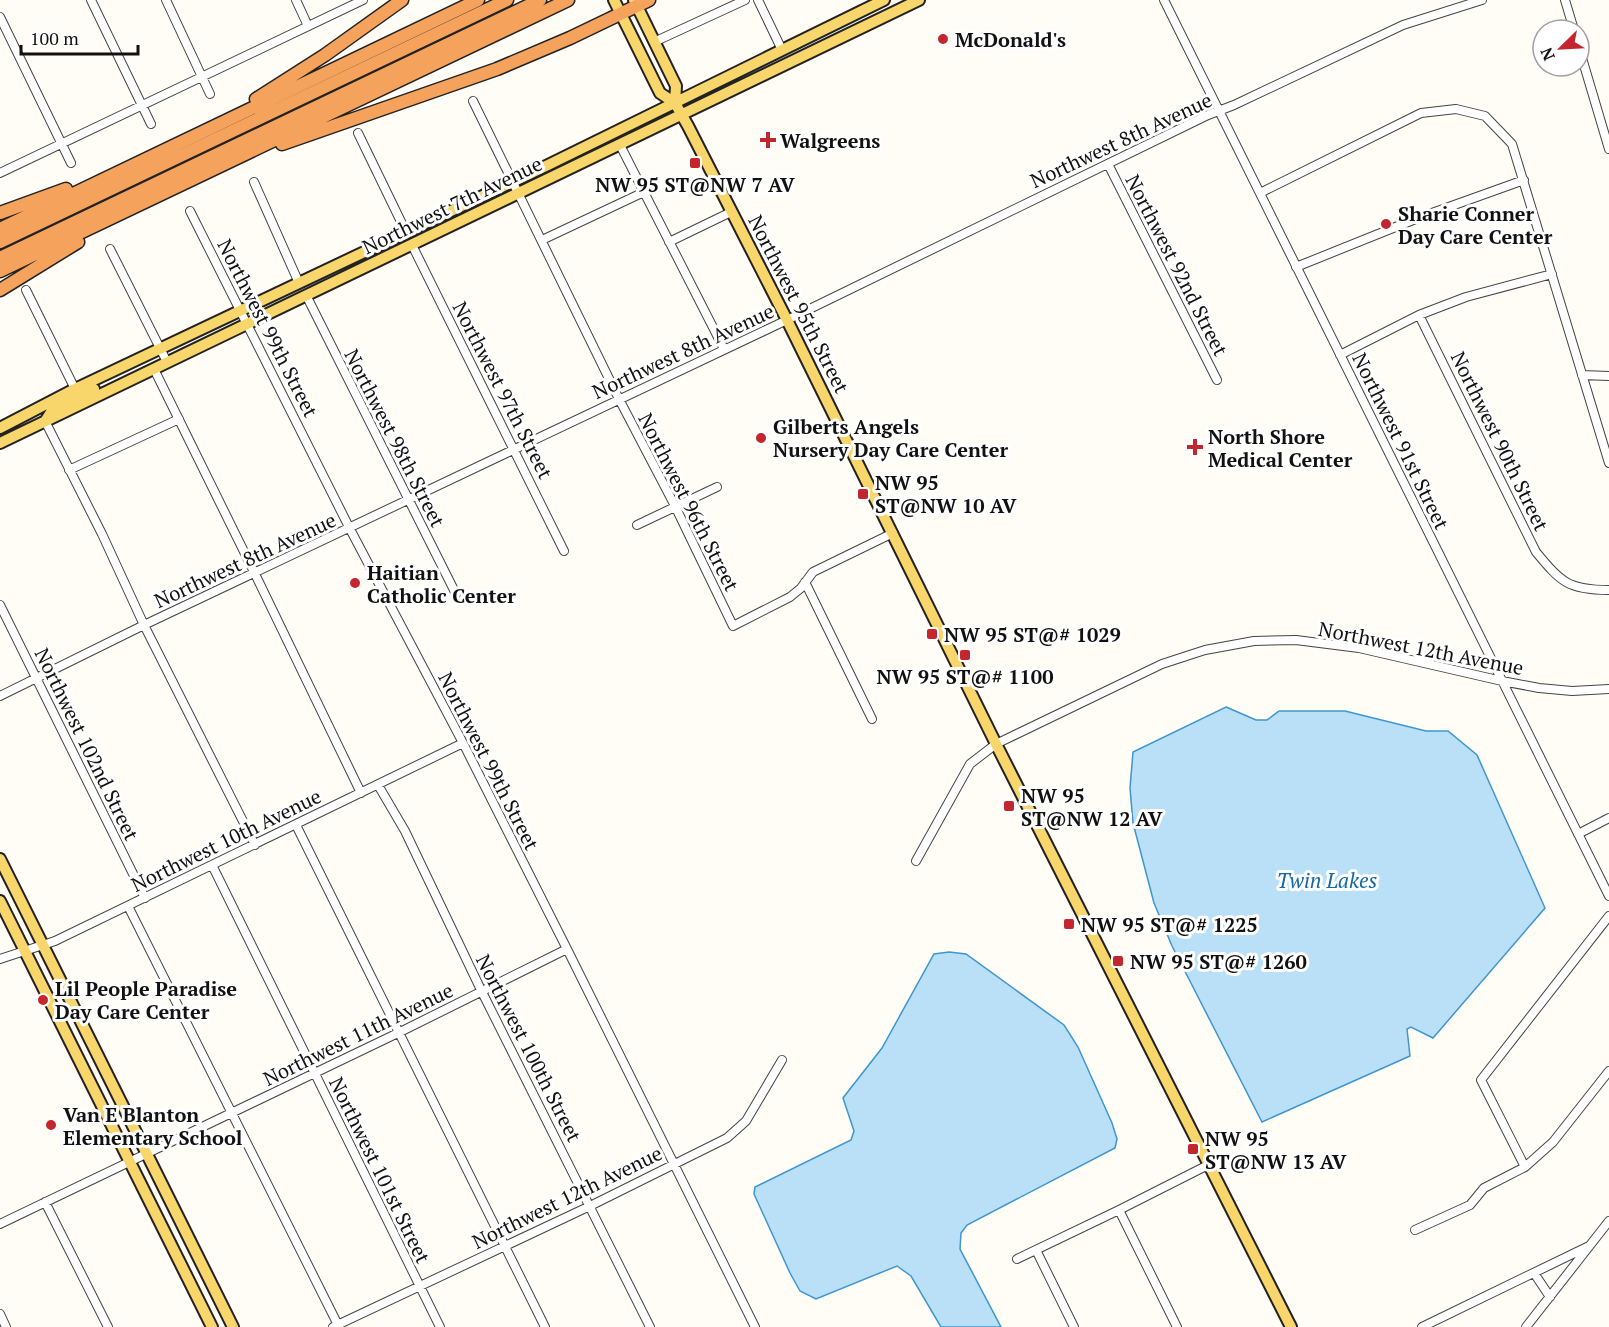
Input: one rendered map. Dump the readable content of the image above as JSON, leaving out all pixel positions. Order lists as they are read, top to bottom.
{
  "streets": {
    "main road": ["Northwest 7th Avenue", "Northwest 95th Street"],
    "street": [
      "Northwest 8th Avenue",
      "Northwest 92nd Street",
      "Northwest 99th Street",
      "Northwest 97th Street",
      "Northwest 98th Street",
      "Northwest 91st Street",
      "Northwest 90th Street",
      "Northwest 96th Street",
      "Northwest 12th Avenue",
      "Northwest 102nd Street",
      "Northwest 10th Avenue",
      "Northwest 11th Avenue",
      "Northwest 100th Street",
      "Northwest 101st Street"
    ]
  },
  "crossings": [
    ["Northwest 8th Avenue", "Northwest 92nd Street"],
    ["Northwest 8th Avenue", "Northwest 95th Street"],
    ["Northwest 8th Avenue", "Northwest 99th Street"],
    ["Northwest 8th Avenue", "Northwest 97th Street"],
    ["Northwest 8th Avenue", "Northwest 98th Street"],
    ["Northwest 8th Avenue", "Northwest 91st Street"],
    ["Northwest 8th Avenue", "Northwest 96th Street"],
    ["Northwest 8th Avenue", "Northwest 102nd Street"],
    ["Northwest 7th Avenue", "Northwest 95th Street"],
    ["Northwest 7th Avenue", "Northwest 99th Street"],
    ["Northwest 7th Avenue", "Northwest 97th Street"],
    ["Northwest 7th Avenue", "Northwest 98th Street"],
    ["Northwest 7th Avenue", "Northwest 96th Street"],
    ["Northwest 95th Street", "Northwest 12th Avenue"],
    ["Northwest 99th Street", "Northwest 12th Avenue"],
    ["Northwest 99th Street", "Northwest 10th Avenue"],
    ["Northwest 99th Street", "Northwest 11th Avenue"],
    ["Northwest 91st Street", "Northwest 12th Avenue"],
    ["Northwest 12th Avenue", "Northwest 100th Street"],
    ["Northwest 12th Avenue", "Northwest 101st Street"],
    ["Northwest 102nd Street", "Northwest 10th Avenue"],
    ["Northwest 10th Avenue", "Northwest 100th Street"],
    ["Northwest 10th Avenue", "Northwest 101st Street"],
    ["Northwest 11th Avenue", "Northwest 100th Street"],
    ["Northwest 11th Avenue", "Northwest 101st Street"]
  ],
  "water": ["Twin Lakes"],
  "places": {
    "other": [
      "McDonald's",
      "Sharie Conner Day Care Center",
      "Gilberts Angels Nursery Day Care Center",
      "Haitian Catholic Center",
      "Lil People Paradise Day Care Center",
      "Van E Blanton Elementary School"
    ],
    "health": ["Walgreens", "North Shore Medical Center"],
    "transit": [
      "NW 95 ST@NW 7 AV",
      "NW 95 ST@NW 10 AV",
      "NW 95 ST@# 1029",
      "NW 95 ST@# 1100",
      "NW 95 ST@NW 12 AV",
      "NW 95 ST@# 1225",
      "NW 95 ST@# 1260",
      "NW 95 ST@NW 13 AV"
    ]
  },
  "scale_bar": "100 m",
  "north": "bottom left"
}
